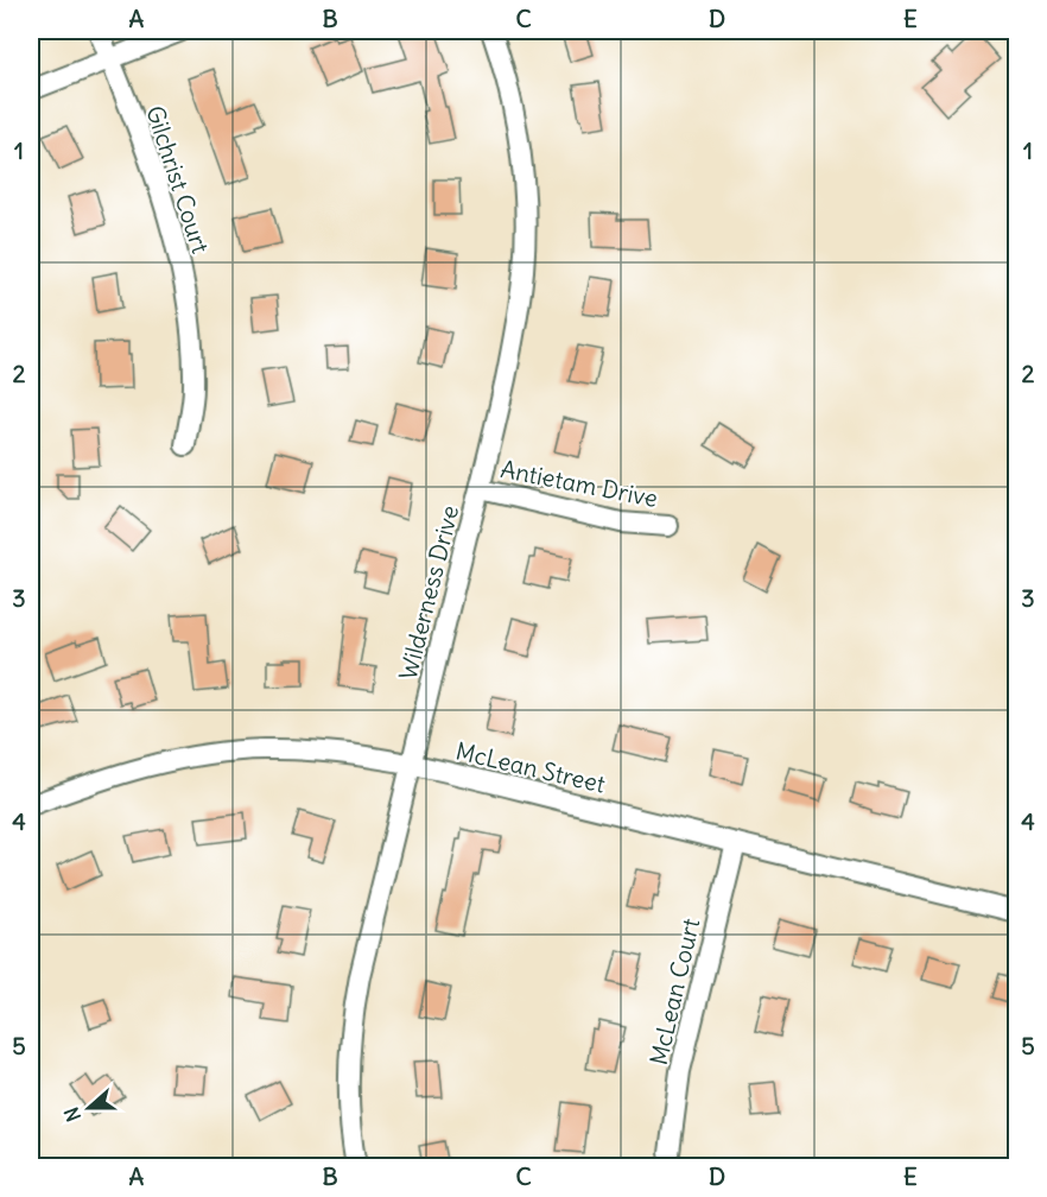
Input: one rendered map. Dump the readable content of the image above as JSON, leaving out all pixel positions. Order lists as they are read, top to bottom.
{
  "streets": {
    "street": [
      "Gilchrist Court",
      "Antietam Drive",
      "Wilderness Drive",
      "McLean Street",
      "McLean Court"
    ]
  },
  "crossings": [
    ["Antietam Drive", "Wilderness Drive"],
    ["Wilderness Drive", "McLean Street"],
    ["McLean Street", "McLean Court"]
  ],
  "north": "left",
  "grid": {
    "columns": [
      "A",
      "B",
      "C",
      "D",
      "E"
    ],
    "rows": [
      "1",
      "2",
      "3",
      "4",
      "5"
    ]
  }
}
